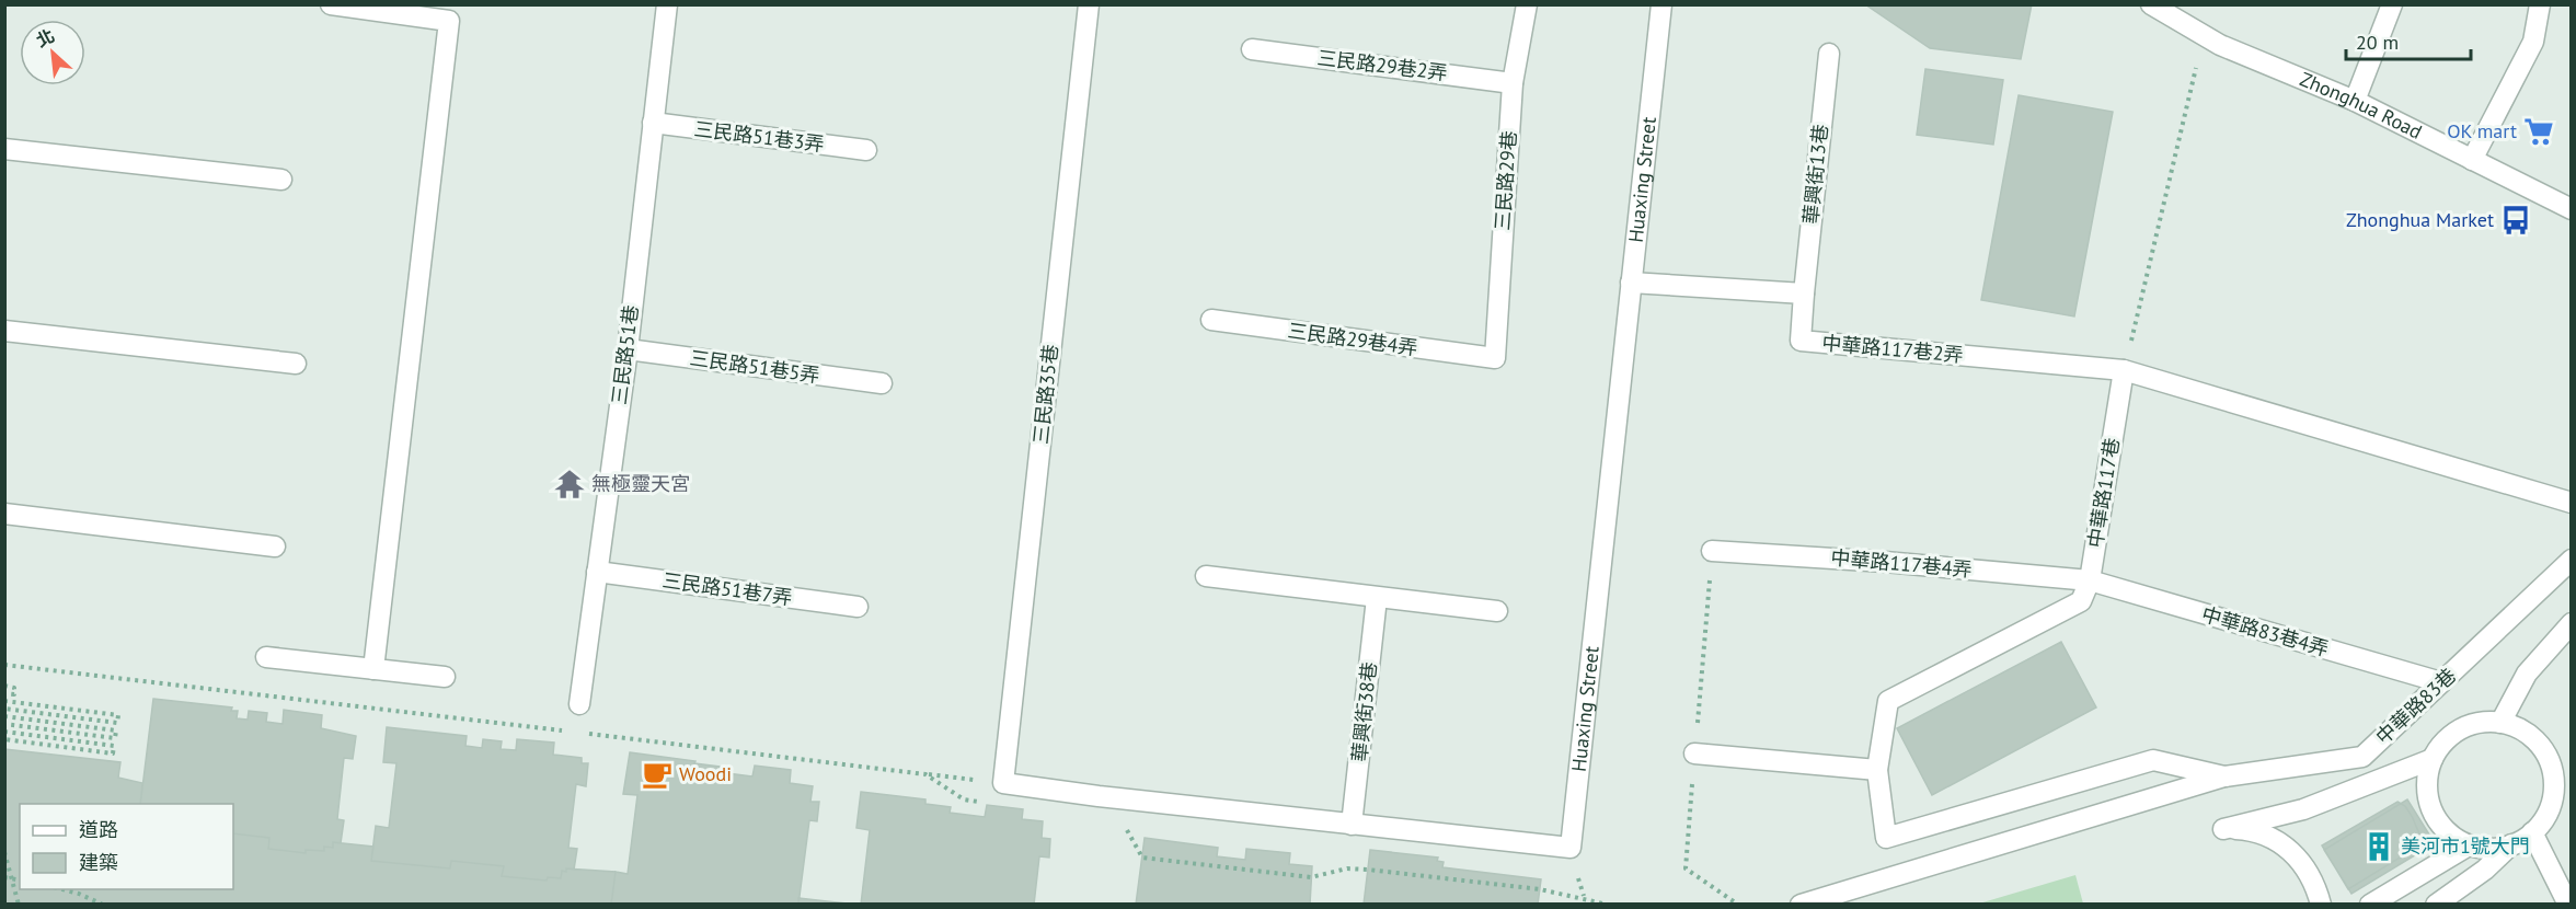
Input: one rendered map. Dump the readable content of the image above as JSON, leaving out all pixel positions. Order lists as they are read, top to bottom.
{
  "streets": {
    "street": [
      "三民路29巷2弄",
      "Zhonghua Road",
      "三民路51巷3弄",
      "華興街13巷",
      "三民路29巷",
      "Huaxing Street",
      "三民路29巷4弄",
      "中華路117巷2弄",
      "三民路51巷",
      "三民路51巷5弄",
      "三民路35巷",
      "中華路117巷",
      "中華路117巷4弄",
      "三民路51巷7弄",
      "中華路83巷4弄",
      "中華路83巷",
      "華興街38巷"
    ]
  },
  "crossings": [
    ["三民路29巷2弄", "三民路29巷"],
    ["三民路51巷3弄", "三民路51巷"],
    ["華興街13巷", "中華路117巷2弄"],
    ["三民路29巷", "三民路29巷4弄"],
    ["Huaxing Street", "三民路35巷"],
    ["Huaxing Street", "華興街38巷"],
    ["中華路117巷2弄", "中華路117巷"],
    ["三民路51巷", "三民路51巷5弄"],
    ["三民路51巷", "三民路51巷7弄"],
    ["中華路117巷", "中華路117巷4弄"],
    ["中華路117巷", "中華路83巷4弄"],
    ["中華路117巷", "中華路83巷"],
    ["中華路117巷4弄", "中華路83巷4弄"],
    ["中華路83巷4弄", "中華路83巷"]
  ],
  "places": {
    "supermarket": ["OK mart"],
    "bus stop": ["Zhonghua Market"],
    "temple": ["無極靈天宮"],
    "cafe": ["Woodi"],
    "building": ["美河市1號大門"]
  },
  "legend": ["道路", "建築"],
  "scale_bar": "20 m",
  "north": "top left"
}
